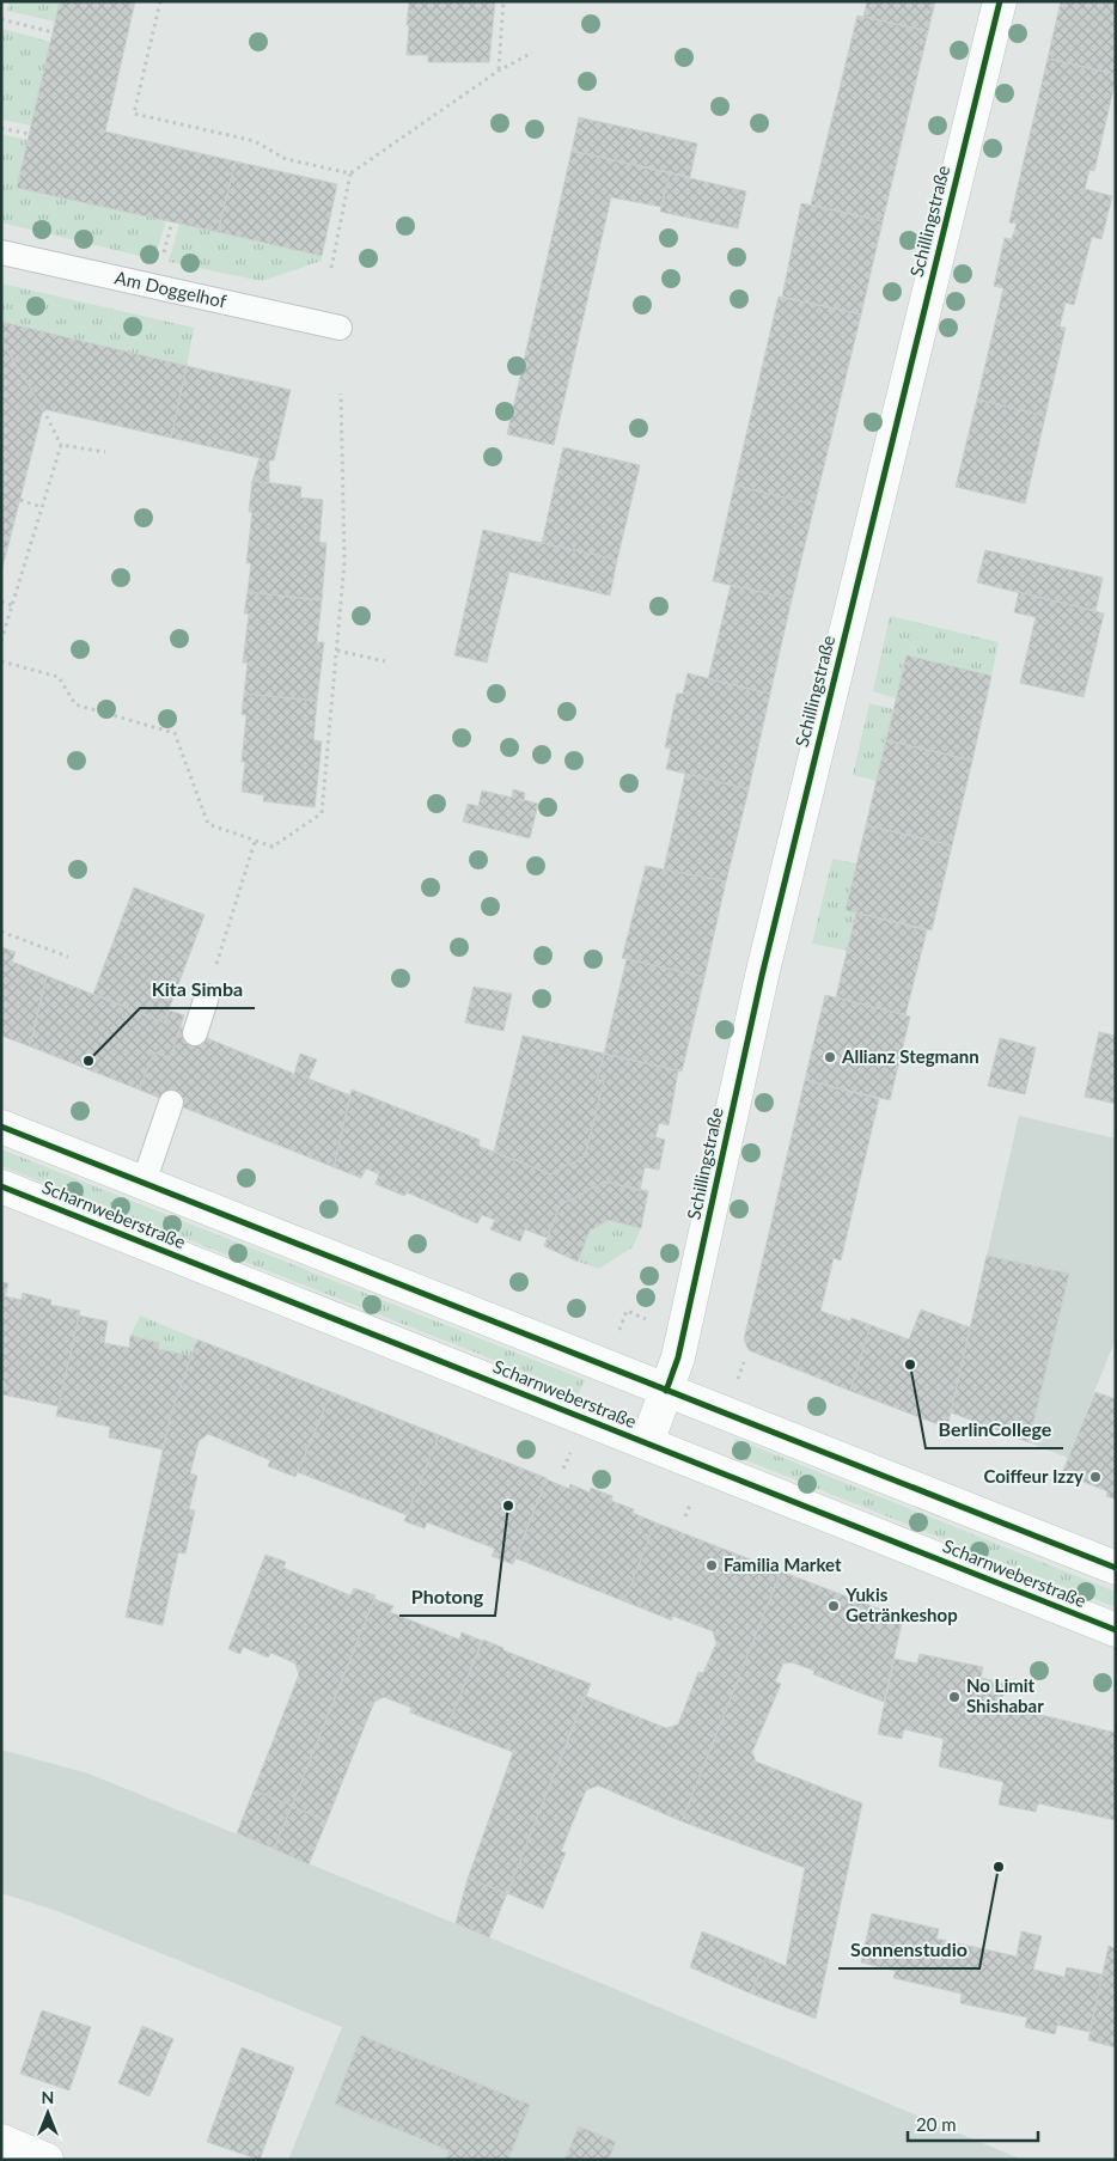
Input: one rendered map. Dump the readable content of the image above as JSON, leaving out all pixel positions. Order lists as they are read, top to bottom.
{
  "streets": {
    "main road": ["Schillingstraße", "Scharnweberstraße"],
    "lane": ["Am Doggelhof"]
  },
  "crossings": [
    ["Schillingstraße", "Scharnweberstraße"]
  ],
  "places": [
    "Allianz Stegmann",
    "Kita Simba",
    "BerlinCollege",
    "Coiffeur Izzy",
    "Photong",
    "Familia Market",
    "Yukis Getränkeshop",
    "No Limit Shishabar",
    "Sonnenstudio"
  ],
  "scale_bar": "20 m",
  "north": "top"
}
